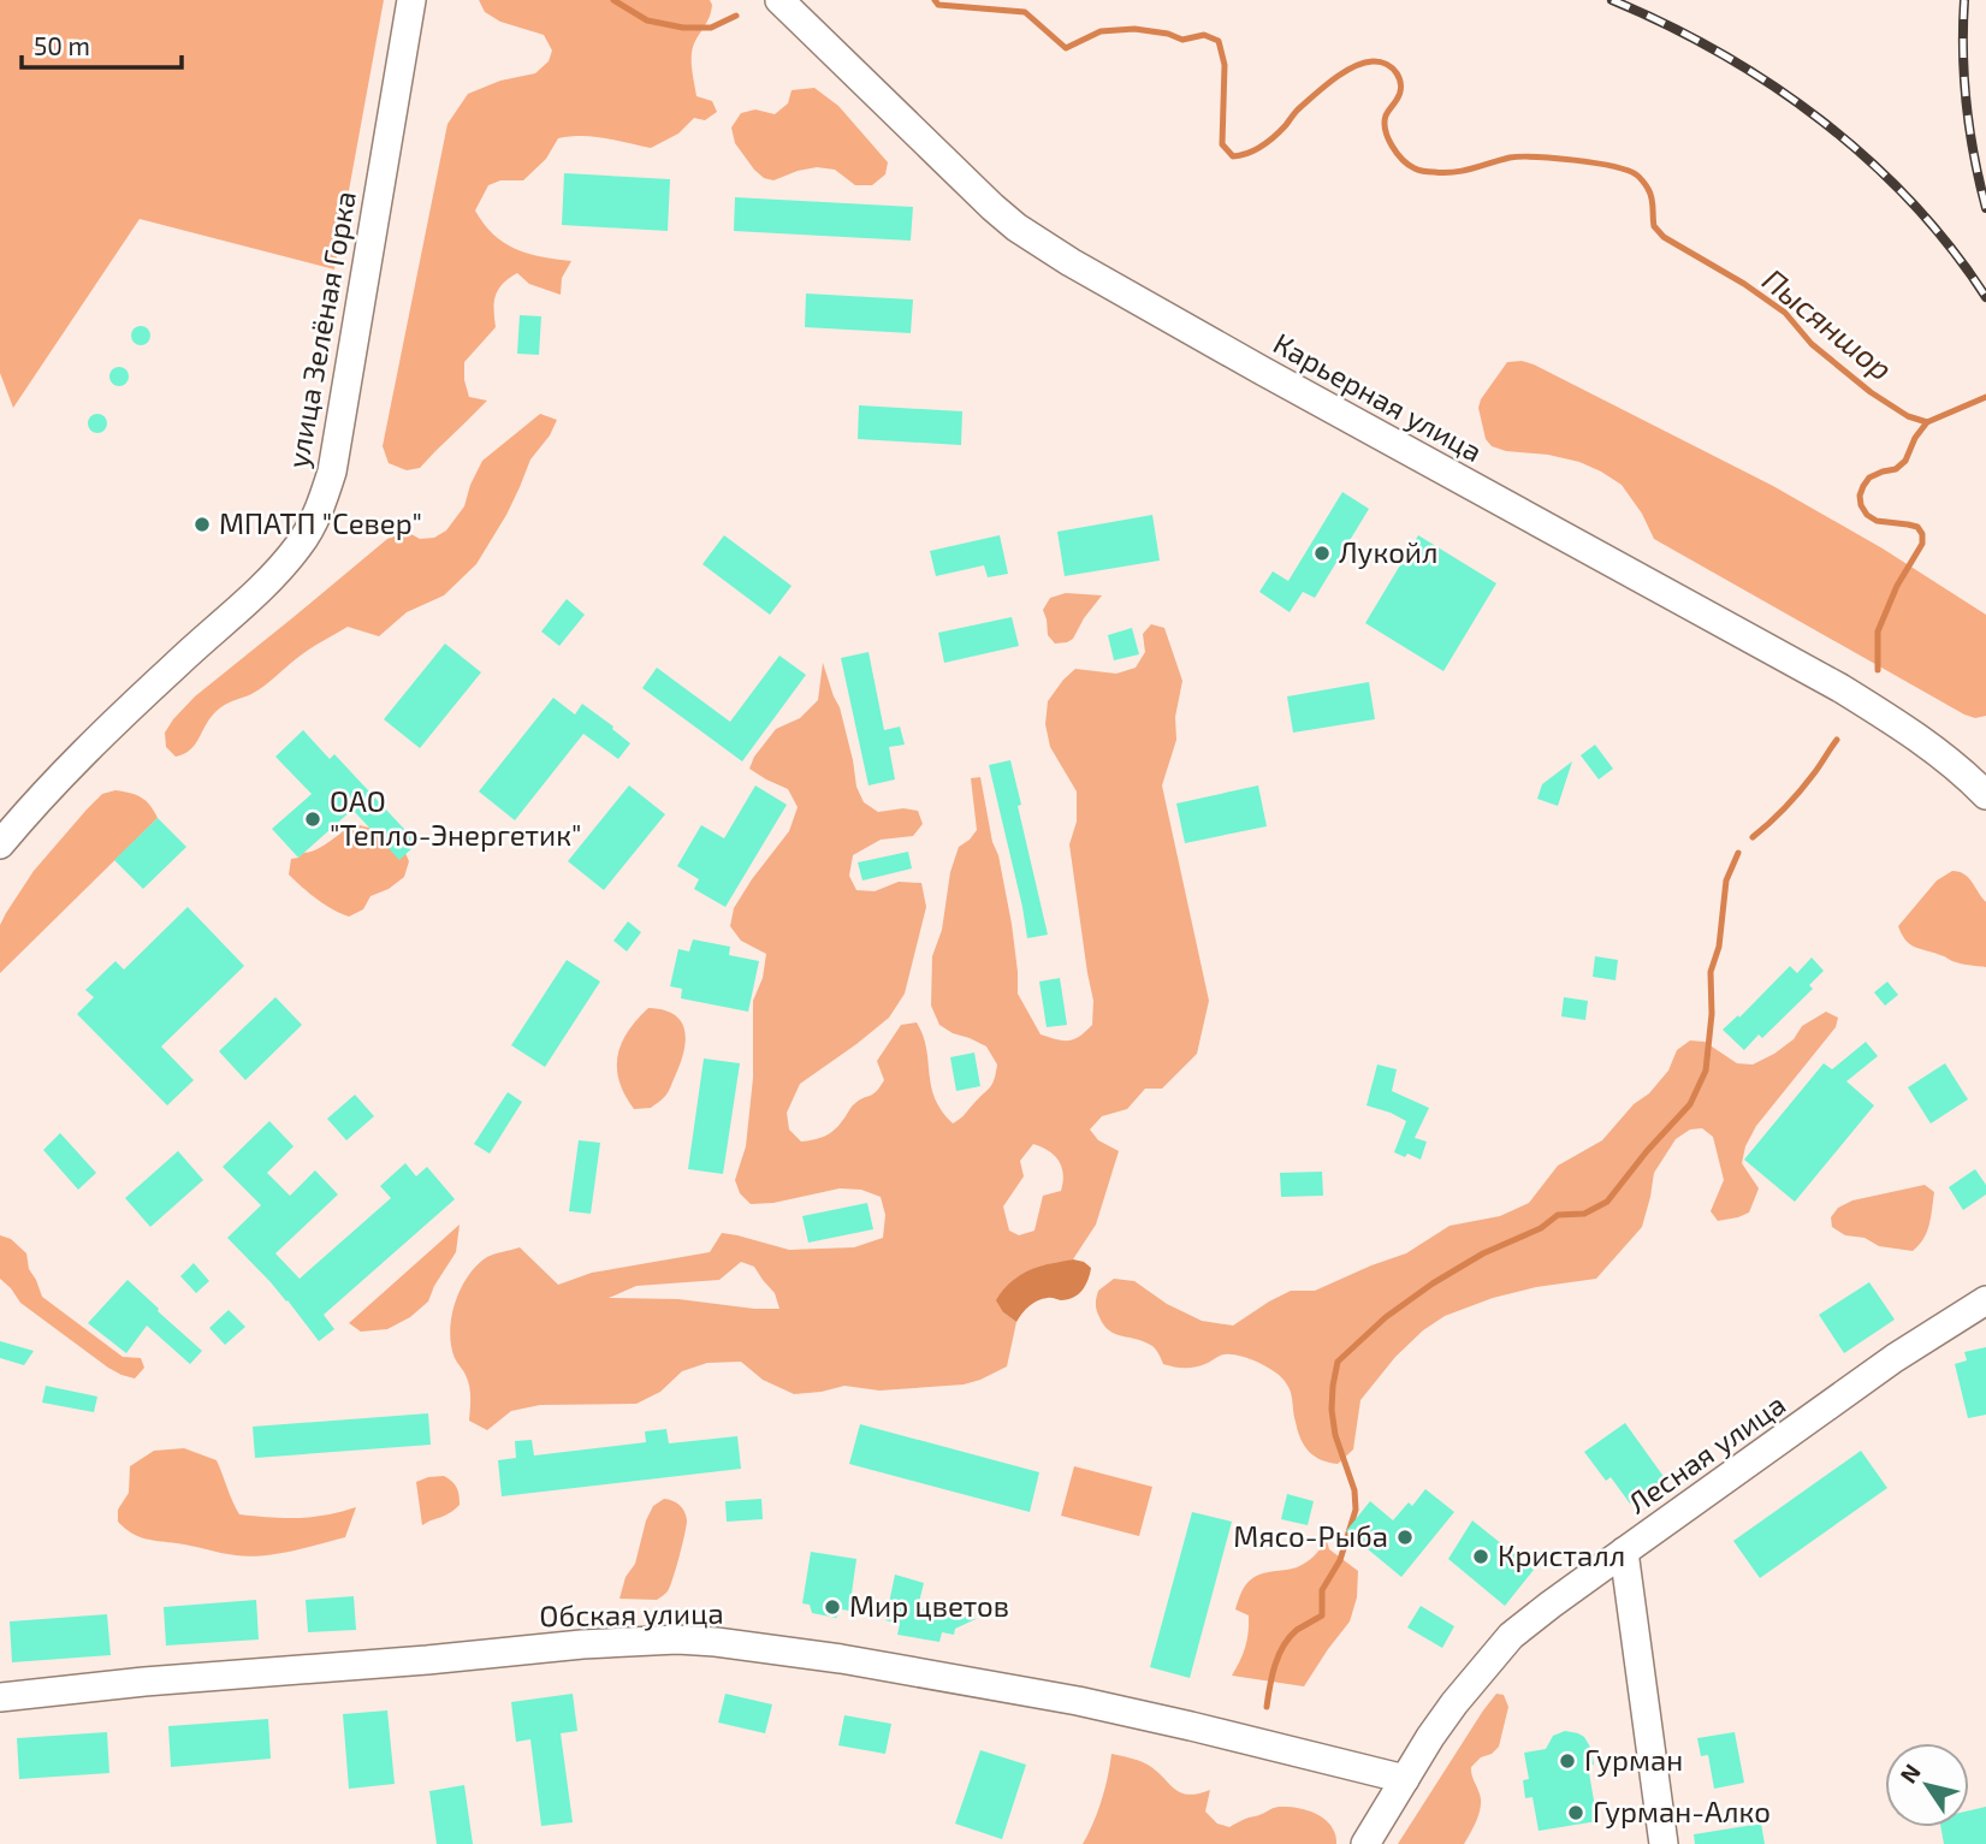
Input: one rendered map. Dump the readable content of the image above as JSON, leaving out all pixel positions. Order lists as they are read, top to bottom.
{
  "streets": {
    "street": [
      "улица Зелёная Горка",
      "Карьерная улица",
      "Лесная улица",
      "Обская улица"
    ]
  },
  "crossings": [
    ["Лесная улица", "Обская улица"]
  ],
  "water": ["Пысяншор"],
  "places": [
    "МПАТП \"Север\"",
    "Лукойл",
    "ОАО \"Тепло-Энергетик\"",
    "Мясо-Рыба",
    "Кристалл",
    "Мир цветов",
    "Гурман",
    "Гурман-Алко"
  ],
  "scale_bar": "50 m",
  "north": "top left"
}
